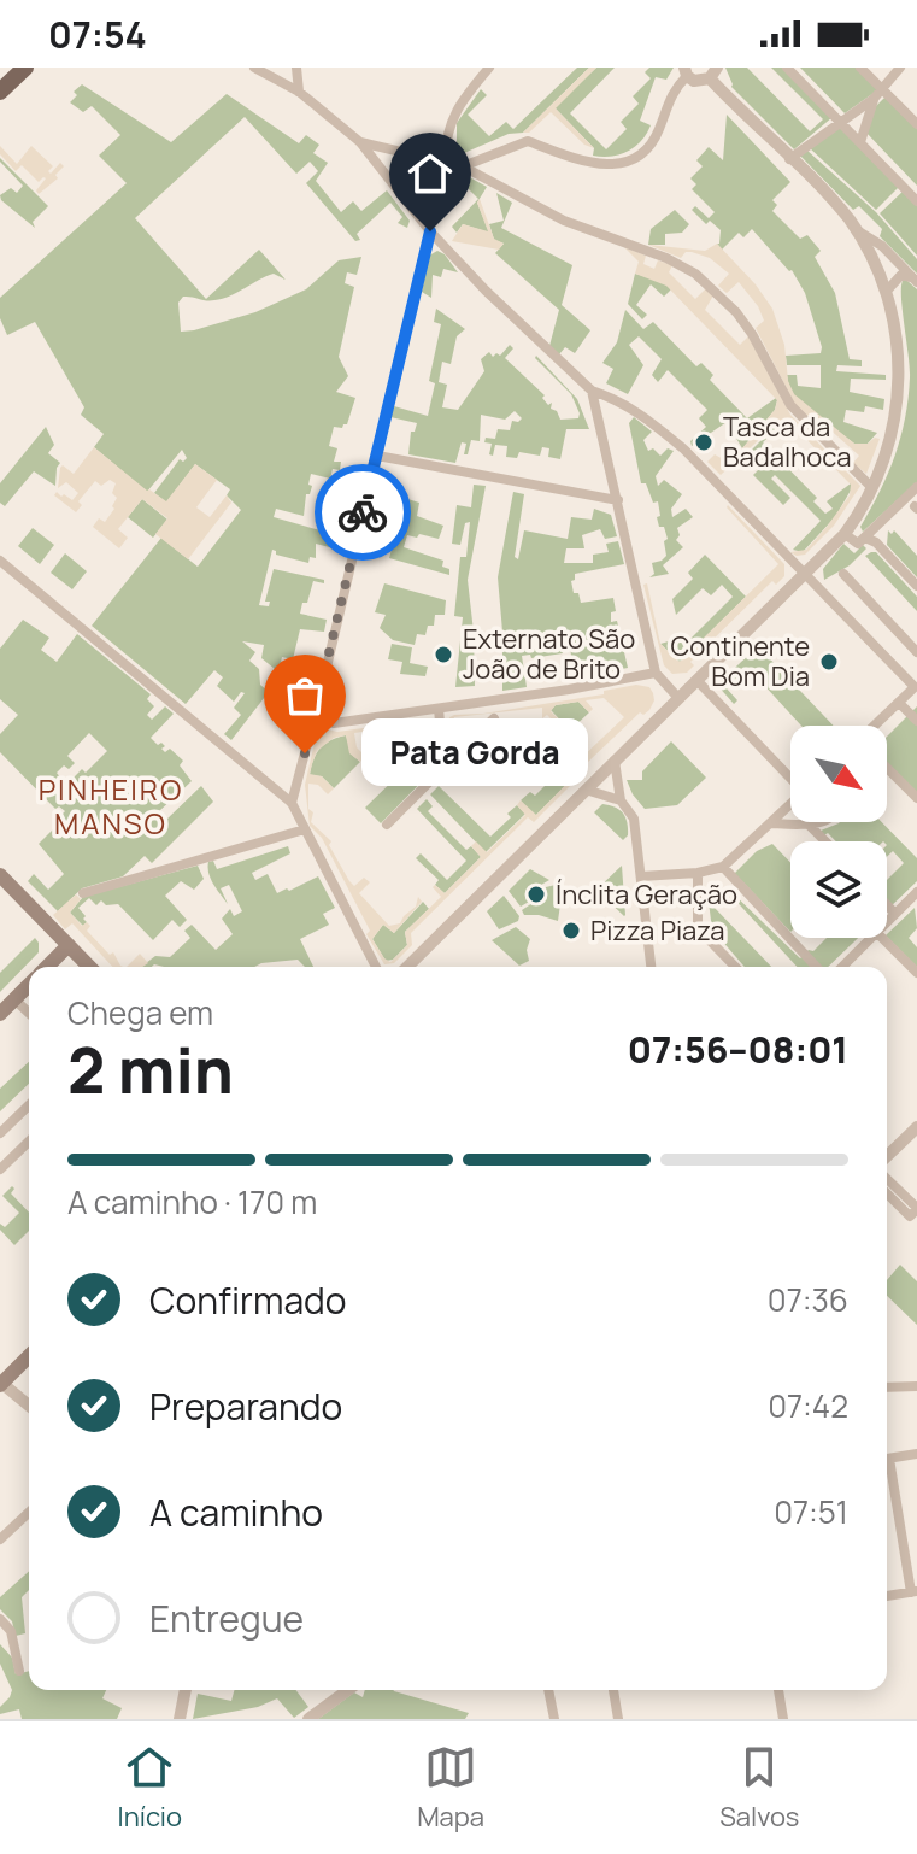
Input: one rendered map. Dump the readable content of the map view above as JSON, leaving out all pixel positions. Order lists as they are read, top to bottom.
{
  "districts": ["PINHEIRO MANSO"],
  "places": [
    "Tasca da Badalhoca",
    "Externato São João de Brito",
    "Continente Bom Dia",
    "Pata Gorda",
    "Ínclita Geração",
    "Pizza Piaza"
  ],
  "north": "bottom right",
  "page": {
    "status": "07:54",
    "bubble": "Pata Gorda",
    "heading": ["2 min", "Chega em", "07:56–08:01"],
    "bar": "A caminho · 170 m",
    "list": [
      ["Confirmado", "07:36"],
      ["Preparando", "07:42"],
      ["A caminho", "07:51"],
      "Entregue"
    ],
    "tabs": ["Início", "Mapa", "Salvos"]
  }
}
